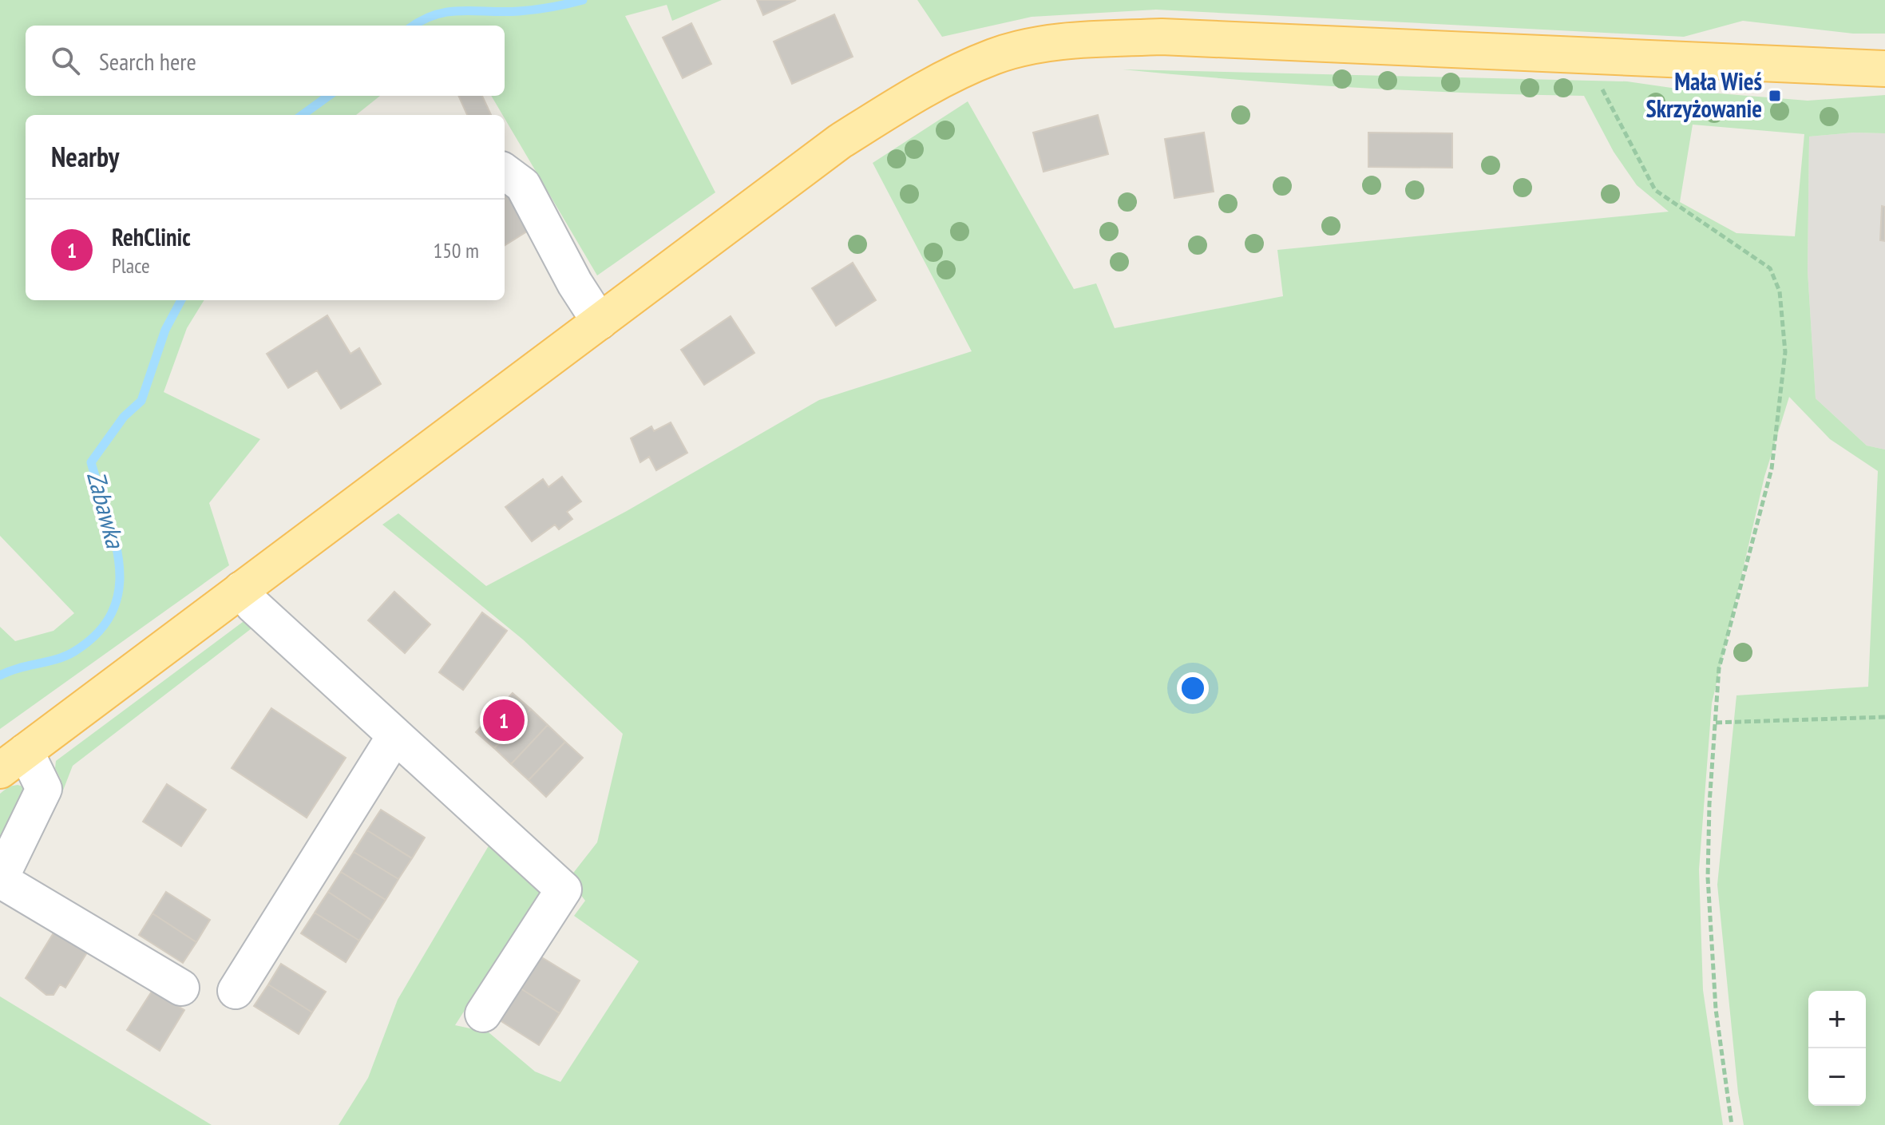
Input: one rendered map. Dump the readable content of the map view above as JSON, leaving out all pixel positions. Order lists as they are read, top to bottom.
{
  "water": ["Zabawka"],
  "places": {
    "transit": ["Mała Wieś Skrzyżowanie"]
  },
  "page": {
    "search": "Search here",
    "heading": "Nearby",
    "list": [
      {
        "mark": "1",
        "name": "RehClinic",
        "note": "Place",
        "value": "150 m"
      }
    ],
    "pins": "1",
    "map_buttons": ["+", "−"]
  }
}
